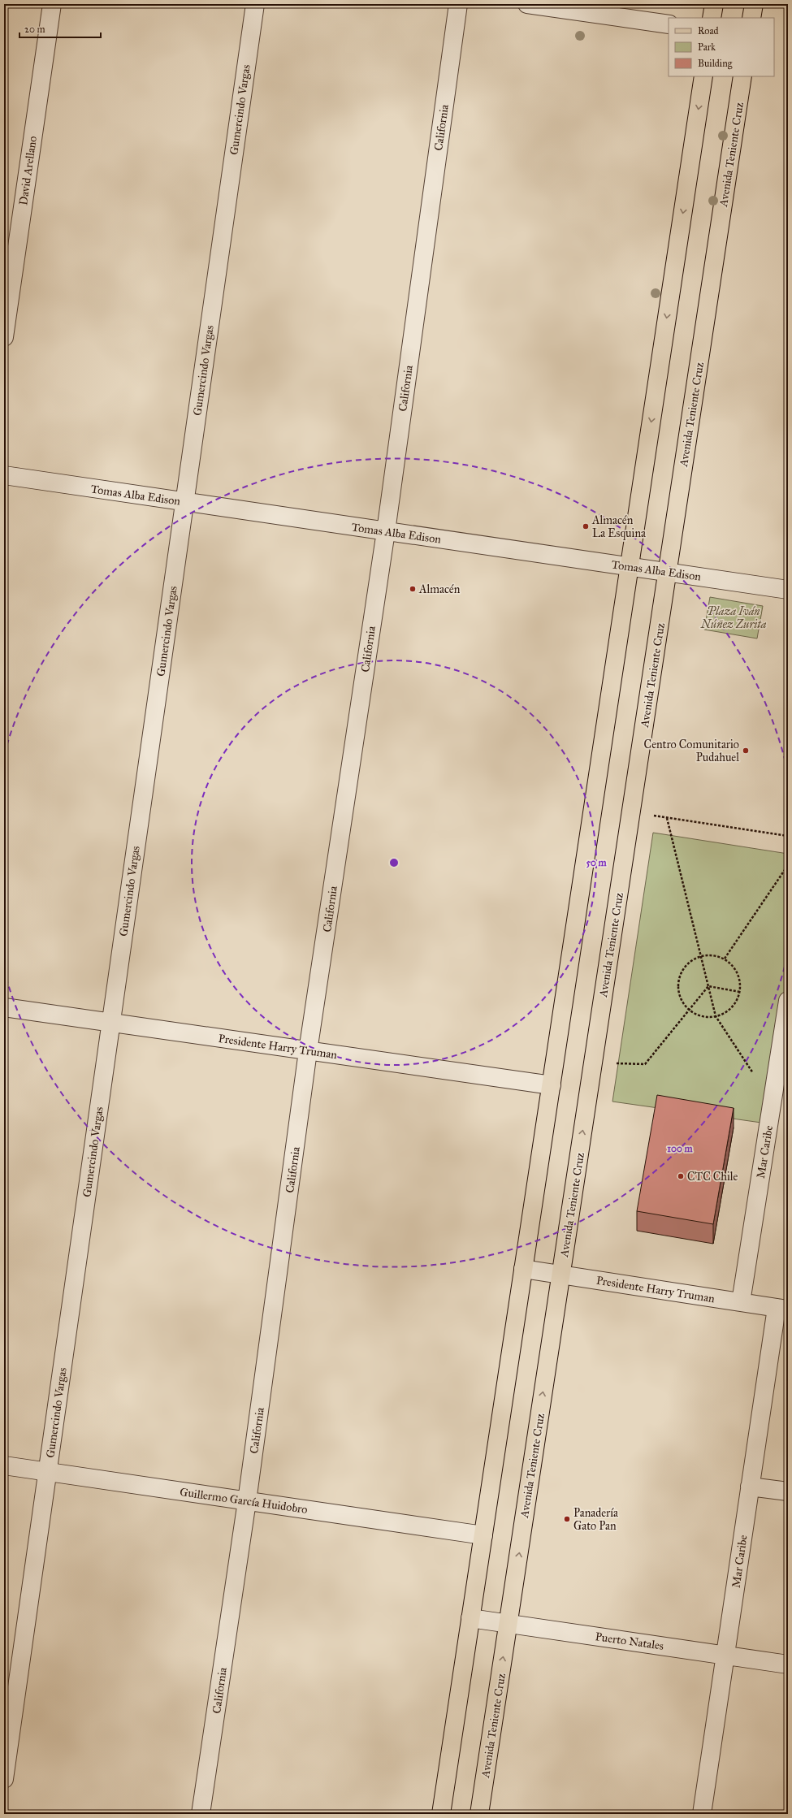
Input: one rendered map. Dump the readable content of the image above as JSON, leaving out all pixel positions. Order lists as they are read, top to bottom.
{
  "streets": {
    "main road": ["Avenida Teniente Cruz"],
    "street": [
      "Gumercindo Vargas",
      "California",
      "David Arellano",
      "Tomas Alba Edison",
      "Presidente Harry Truman",
      "Mar Caribe",
      "Guillermo García Huidobro",
      "Puerto Natales"
    ]
  },
  "crossings": [
    ["Gumercindo Vargas", "Tomas Alba Edison"],
    ["Gumercindo Vargas", "Presidente Harry Truman"],
    ["Gumercindo Vargas", "Guillermo García Huidobro"],
    ["California", "Tomas Alba Edison"],
    ["California", "Presidente Harry Truman"],
    ["California", "Guillermo García Huidobro"],
    ["Avenida Teniente Cruz", "Tomas Alba Edison"],
    ["Avenida Teniente Cruz", "Presidente Harry Truman"],
    ["Avenida Teniente Cruz", "Puerto Natales"],
    ["Presidente Harry Truman", "Mar Caribe"],
    ["Mar Caribe", "Puerto Natales"]
  ],
  "parks": ["Plaza Iván Núñez Zurita"],
  "places": [
    "Almacén La Esquina",
    "Almacén",
    "Centro Comunitario Pudahuel",
    "CTC Chile",
    "Panadería Gato Pan"
  ],
  "legend": ["Road", "Park", "Building"],
  "scale_bar": "20 m",
  "rings": ["50 m", "100 m"]
}
